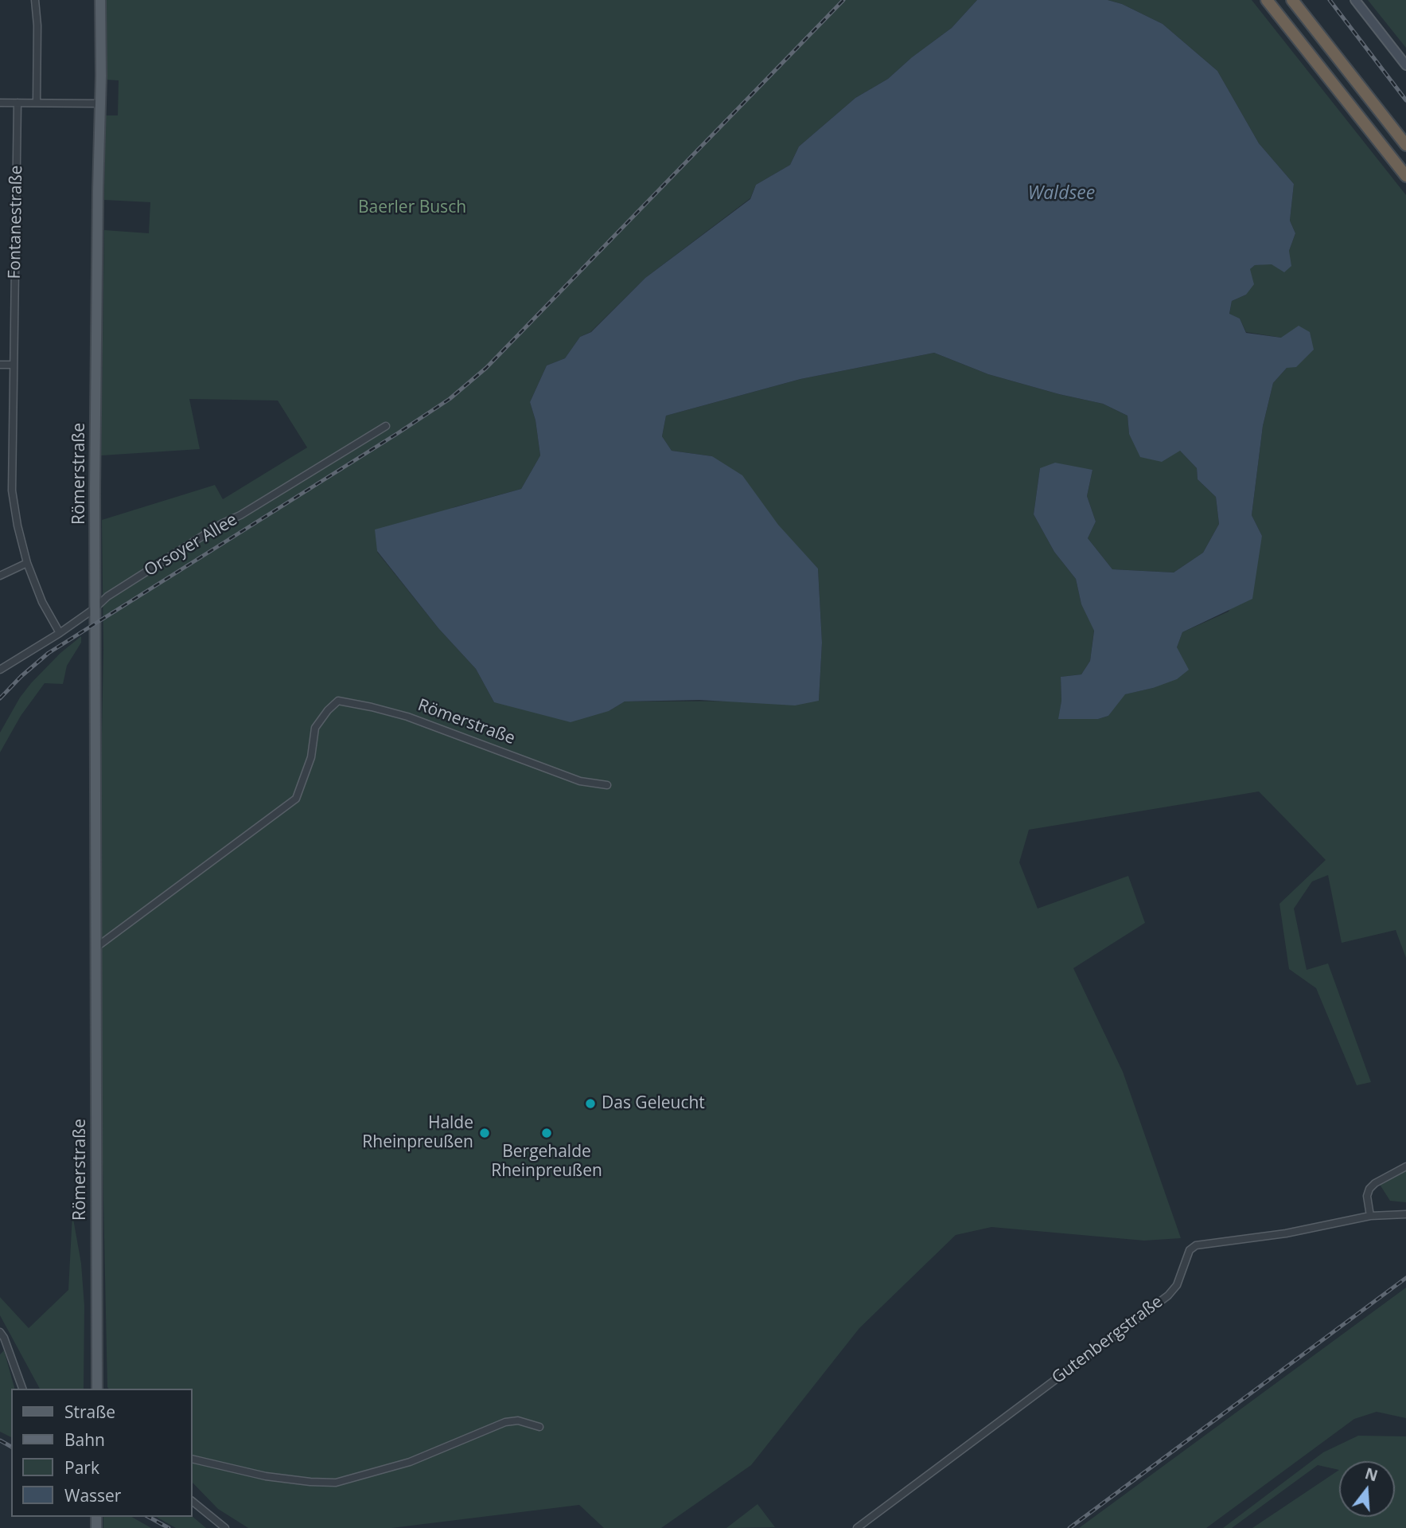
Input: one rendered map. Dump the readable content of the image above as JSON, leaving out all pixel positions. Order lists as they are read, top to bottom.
{
  "streets": {
    "main road": ["Römerstraße"],
    "street": ["Fontanestraße", "Orsoyer Allee", "Gutenbergstraße"]
  },
  "crossings": [
    ["Fontanestraße", "Orsoyer Allee"],
    ["Römerstraße", "Orsoyer Allee"]
  ],
  "water": ["Waldsee"],
  "parks": ["Baerler Busch"],
  "places": ["Das Geleucht", "Halde Rheinpreußen", "Bergehalde Rheinpreußen"],
  "legend": [
    "Straße",
    "Bahn",
    "Park",
    "Wasser"
  ],
  "north": "top"
}
